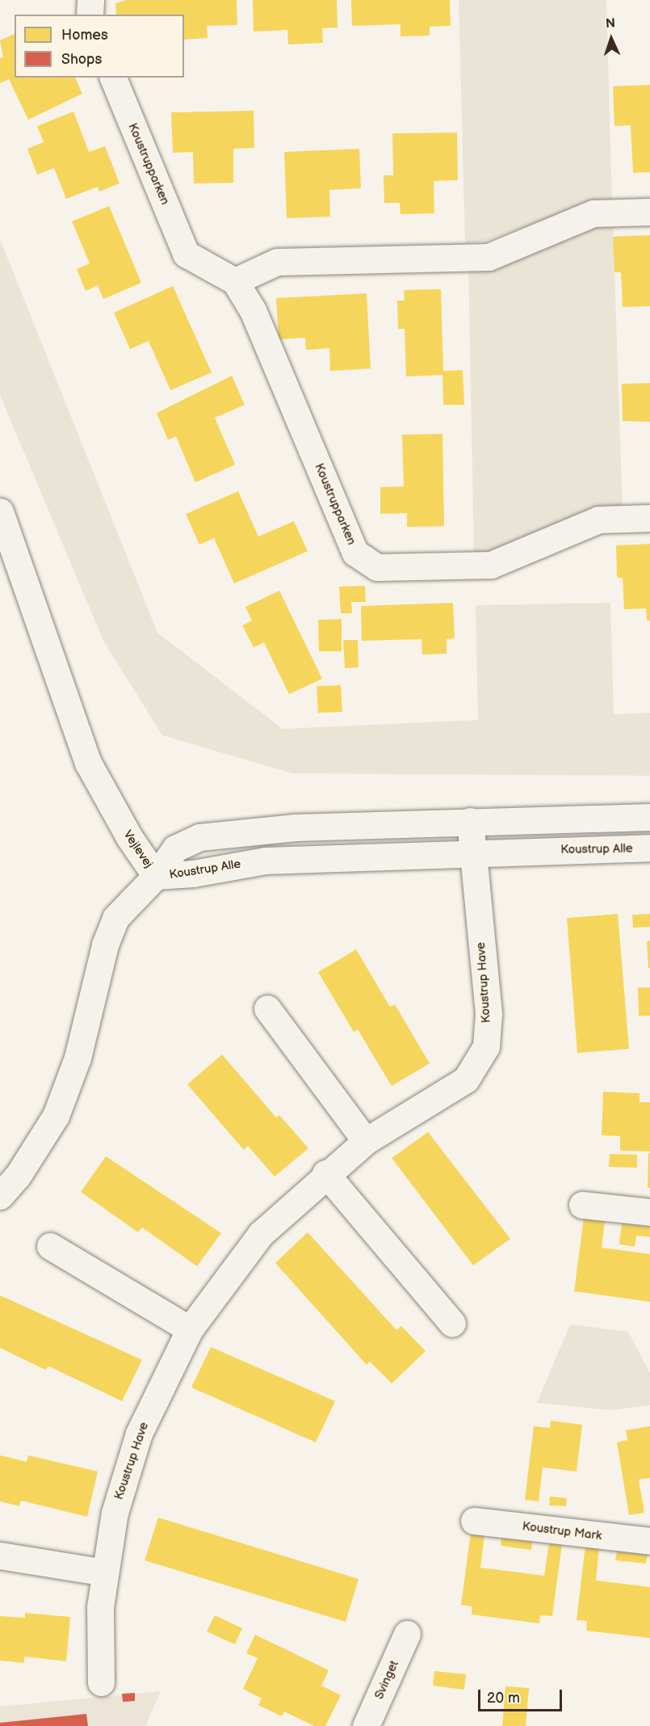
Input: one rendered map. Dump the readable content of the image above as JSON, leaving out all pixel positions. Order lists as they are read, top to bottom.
{
  "streets": {
    "street": [
      "Koustrupparken",
      "Vejlevej",
      "Koustrup Alle",
      "Koustrup Have",
      "Koustrup Mark",
      "Svinget"
    ]
  },
  "crossings": [
    ["Vejlevej", "Koustrup Alle"],
    ["Koustrup Alle", "Koustrup Have"]
  ],
  "legend": ["Homes", "Shops"],
  "scale_bar": "20 m",
  "north": "top"
}
